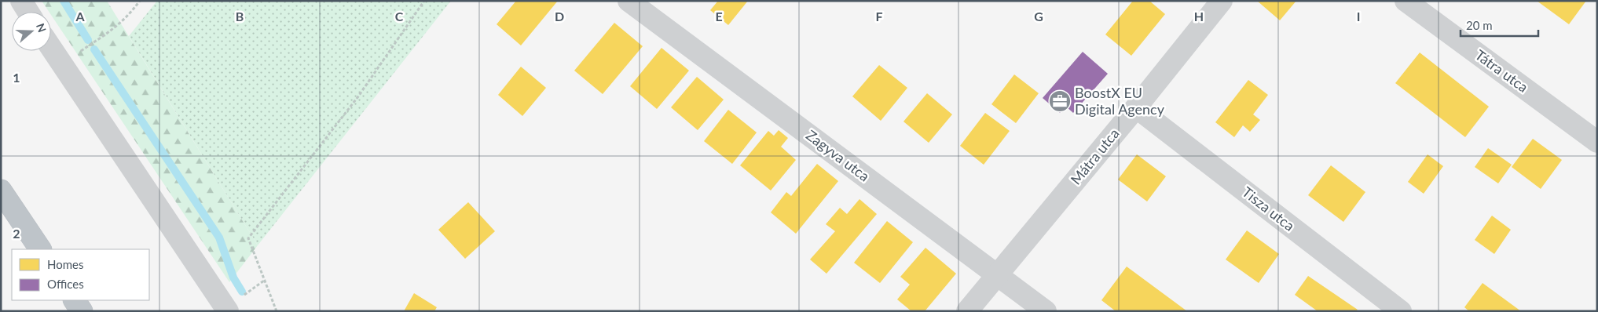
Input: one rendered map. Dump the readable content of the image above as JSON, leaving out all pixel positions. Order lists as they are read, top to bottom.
{
  "streets": {
    "street": [
      "Tátra utca",
      "Zagyva utca",
      "Mátra utca",
      "Tisza utca"
    ]
  },
  "crossings": [
    ["Zagyva utca", "Mátra utca"],
    ["Mátra utca", "Tisza utca"]
  ],
  "places": {
    "office": ["BoostX EU Digital Agency"]
  },
  "legend": ["Homes", "Offices"],
  "scale_bar": "20 m",
  "north": "right",
  "grid": {
    "columns": [
      "A",
      "B",
      "C",
      "D",
      "E",
      "F",
      "G",
      "H",
      "I"
    ],
    "rows": ["1", "2"]
  }
}
